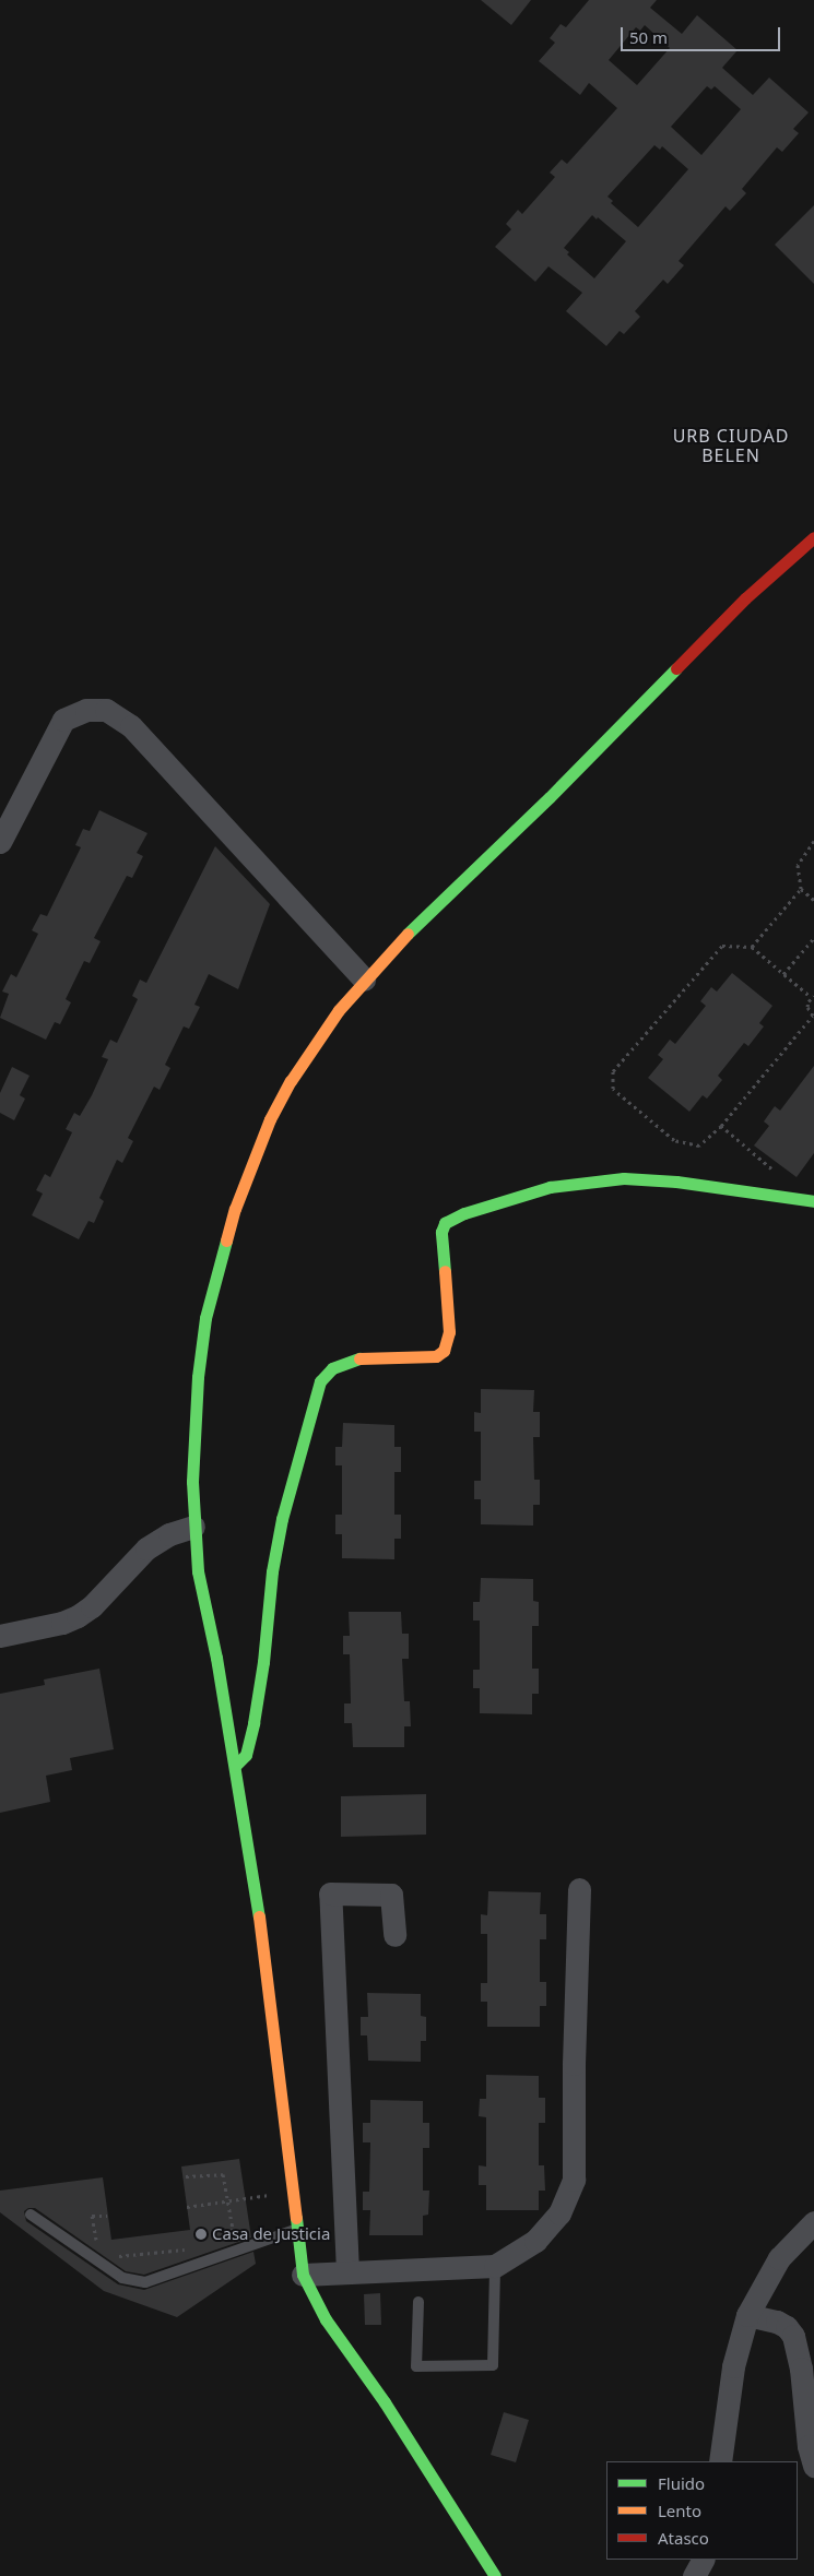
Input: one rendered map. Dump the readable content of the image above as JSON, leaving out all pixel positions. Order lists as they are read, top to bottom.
{
  "districts": ["URB CIUDAD BELEN"],
  "places": ["Casa de Justicia"],
  "legend": ["Fluido", "Lento", "Atasco"],
  "scale_bar": "50 m"
}
